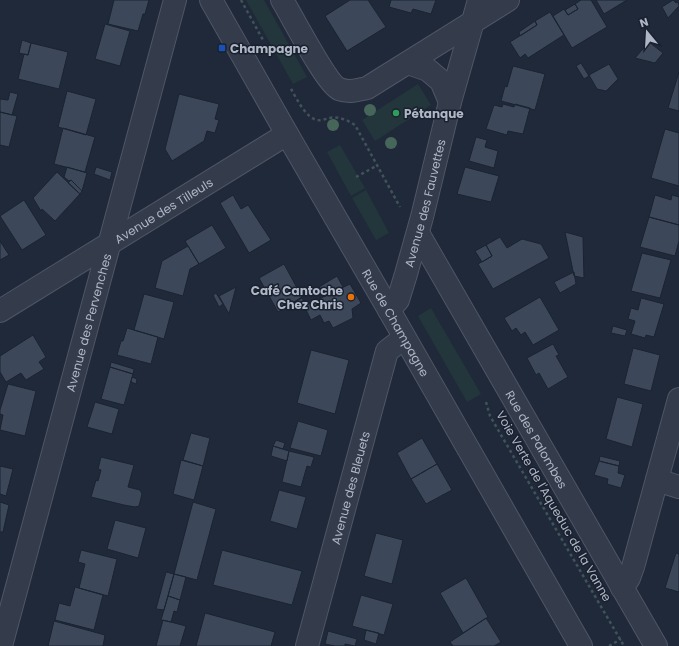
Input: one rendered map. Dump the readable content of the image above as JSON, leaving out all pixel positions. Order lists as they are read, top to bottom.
{
  "streets": {
    "street": [
      "Avenue des Fauvettes",
      "Avenue des Tilleuls",
      "Avenue des Pervenches",
      "Rue de Champagne",
      "Rue des Palombes",
      "Avenue des Bleuets"
    ],
    "path": ["Voie Verte de l'Aqueduc de la Vanne"]
  },
  "crossings": [
    ["Avenue des Fauvettes", "Rue de Champagne"],
    ["Avenue des Fauvettes", "Rue des Palombes"],
    ["Avenue des Tilleuls", "Avenue des Pervenches"],
    ["Avenue des Tilleuls", "Rue de Champagne"],
    ["Rue de Champagne", "Avenue des Bleuets"]
  ],
  "places": {
    "transit": ["Champagne"],
    "other": ["Pétanque", "Café Cantoche Chez Chris"]
  },
  "north": "top"
}
